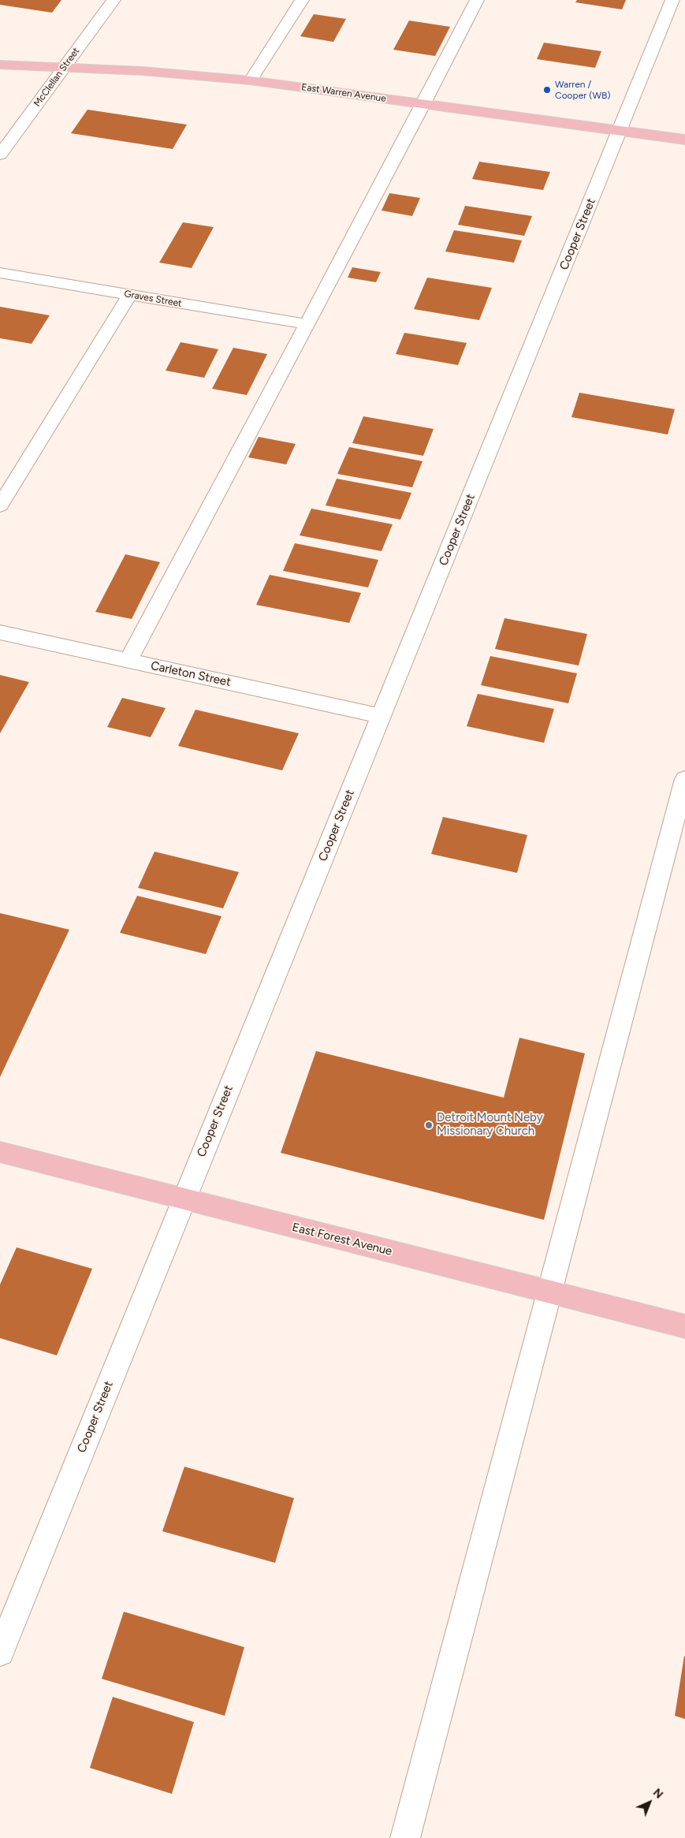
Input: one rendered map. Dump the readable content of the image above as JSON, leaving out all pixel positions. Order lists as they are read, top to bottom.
{
  "streets": {
    "main road": ["East Warren Avenue", "East Forest Avenue"],
    "street": [
      "McClellan Street",
      "Cooper Street",
      "Graves Street",
      "Carleton Street"
    ]
  },
  "crossings": [
    ["McClellan Street", "East Warren Avenue"],
    ["East Warren Avenue", "Cooper Street"],
    ["Cooper Street", "Carleton Street"],
    ["Cooper Street", "East Forest Avenue"]
  ],
  "places": ["Warren / Cooper (WB)", "Detroit Mount Neby Missionary Church"],
  "north": "top right"
}
